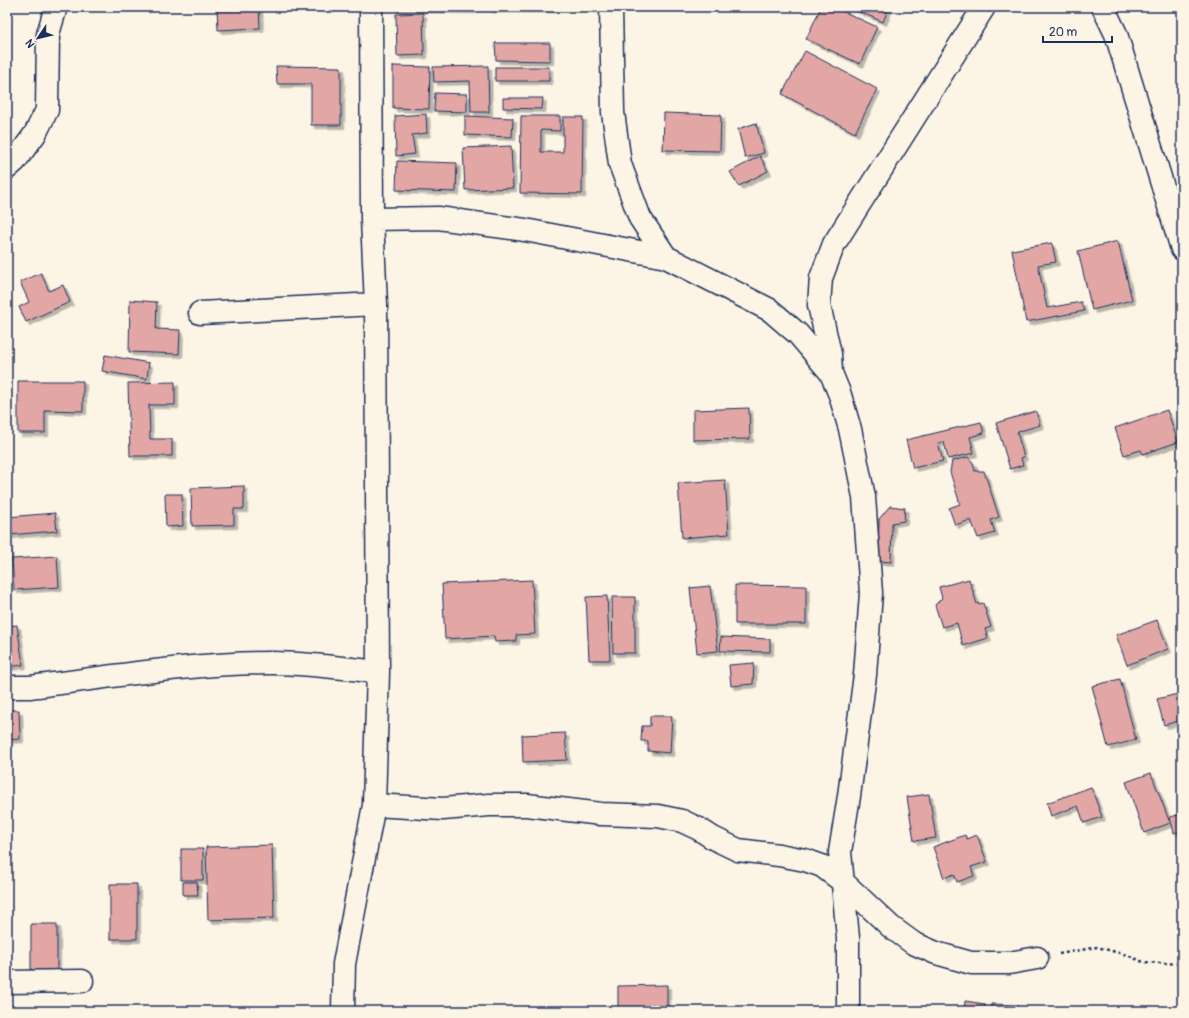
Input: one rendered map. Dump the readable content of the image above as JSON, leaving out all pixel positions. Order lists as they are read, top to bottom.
{
  "scale_bar": "20 m",
  "north": "bottom left"
}
